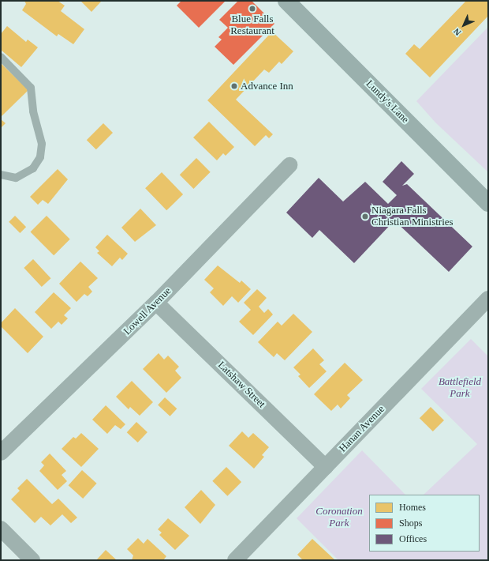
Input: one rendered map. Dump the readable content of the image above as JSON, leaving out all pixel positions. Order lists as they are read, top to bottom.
{
  "streets": {
    "main road": ["Lundy's Lane"],
    "street": ["Lowell Avenue", "Latshaw Street", "Hanan Avenue"]
  },
  "crossings": [
    ["Lowell Avenue", "Latshaw Street"],
    ["Latshaw Street", "Hanan Avenue"]
  ],
  "parks": ["Battlefield Park", "Coronation Park"],
  "places": ["Blue Falls Restaurant", "Advance Inn", "Niagara Falls Christian Ministries"],
  "legend": ["Homes", "Shops", "Offices"],
  "north": "bottom left"
}
